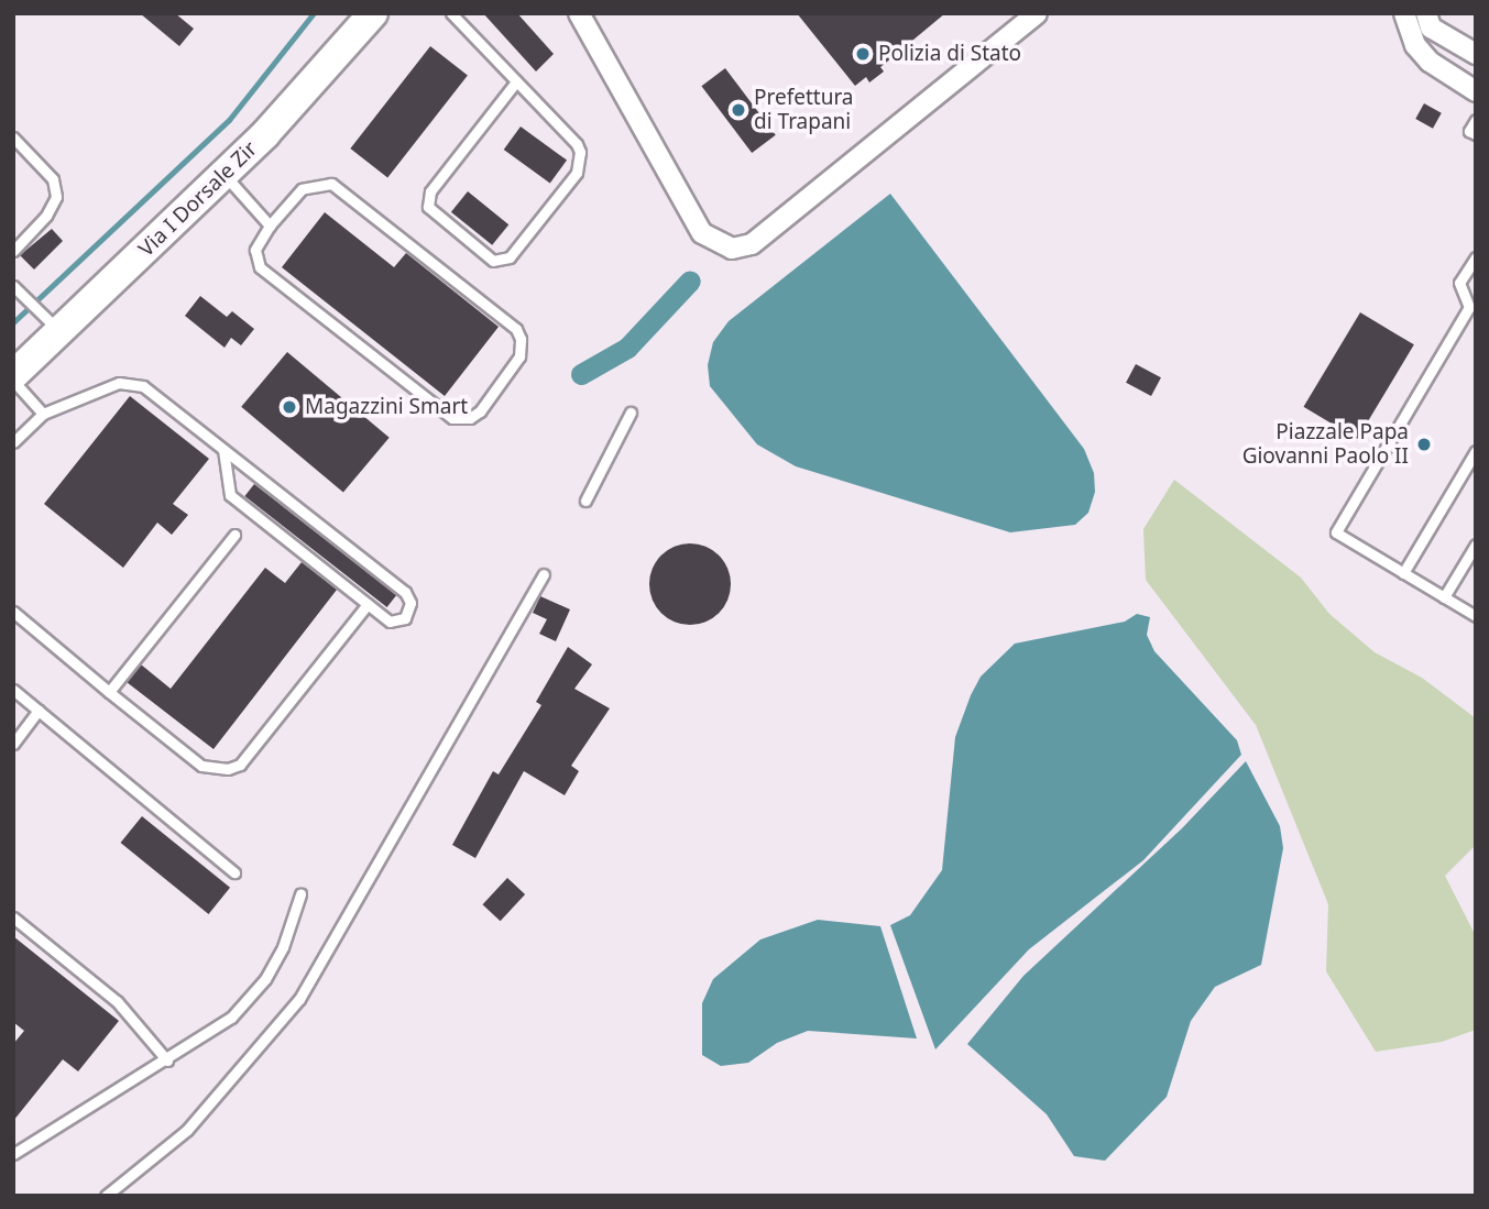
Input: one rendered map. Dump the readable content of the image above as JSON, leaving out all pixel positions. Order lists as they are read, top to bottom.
{
  "streets": {
    "main road": ["Via I Dorsale Zir"]
  },
  "places": [
    "Polizia di Stato",
    "Prefettura di Trapani",
    "Magazzini Smart",
    "Piazzale Papa Giovanni Paolo II"
  ]
}
